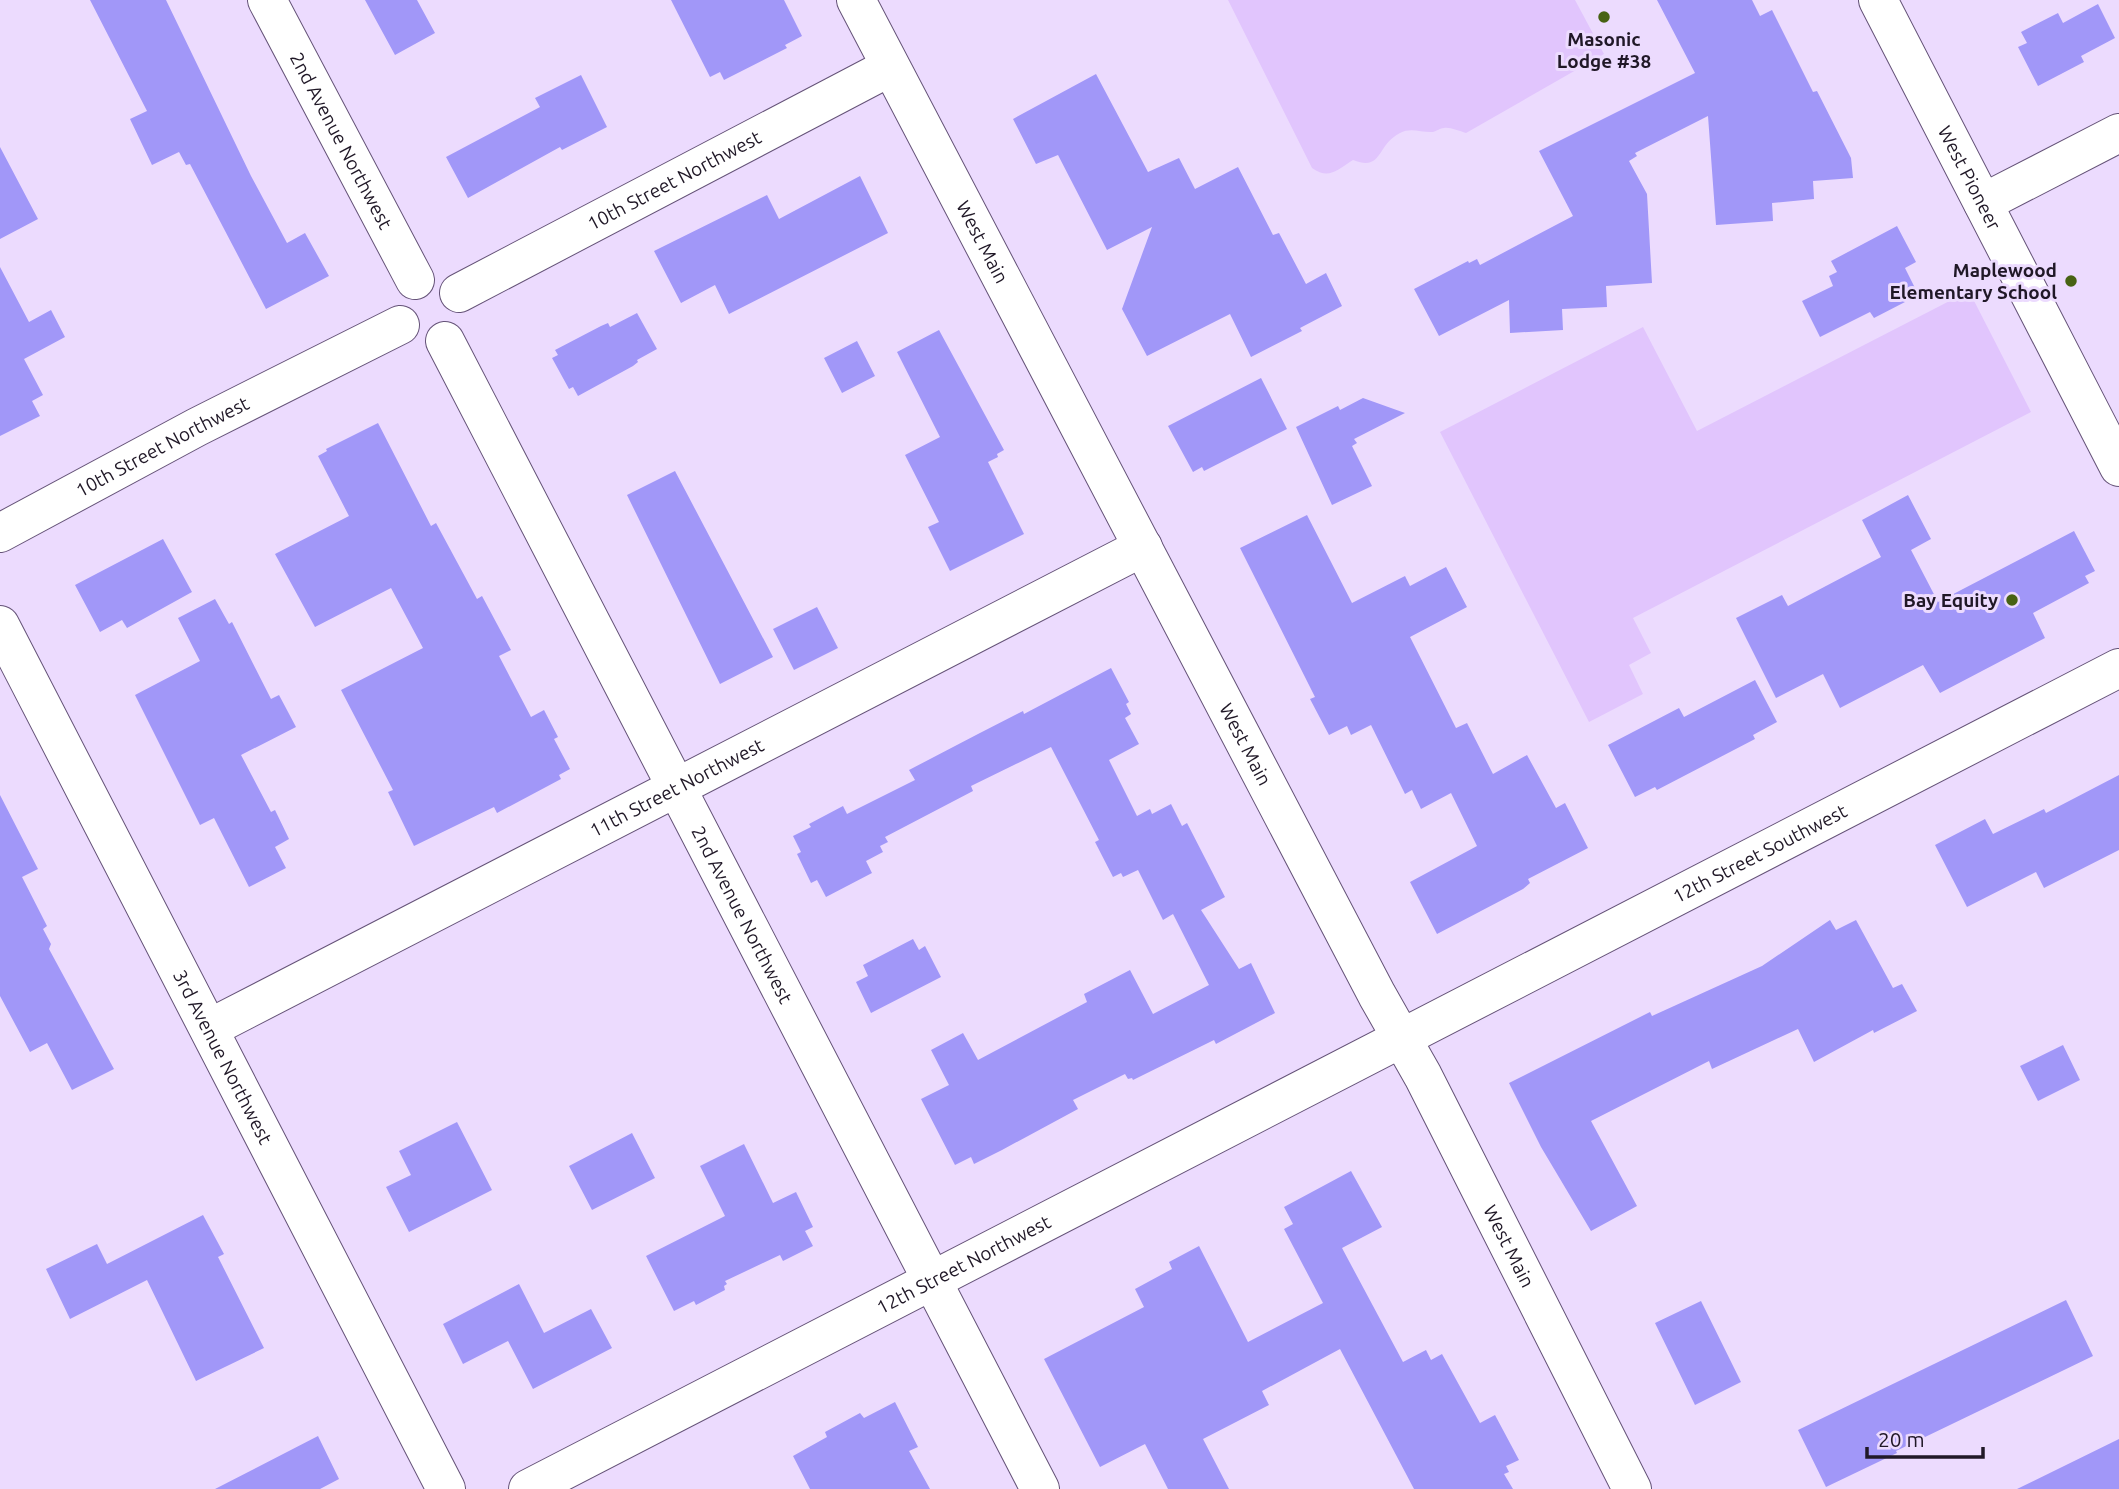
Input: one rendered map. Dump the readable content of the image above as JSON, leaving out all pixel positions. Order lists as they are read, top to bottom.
{
  "streets": {
    "street": [
      "2nd Avenue Northwest",
      "West Pioneer",
      "10th Street Northwest",
      "West Main",
      "11th Street Northwest",
      "12th Street Southwest",
      "3rd Avenue Northwest",
      "12th Street Northwest"
    ]
  },
  "crossings": [
    ["2nd Avenue Northwest", "10th Street Northwest"],
    ["2nd Avenue Northwest", "11th Street Northwest"],
    ["2nd Avenue Northwest", "12th Street Northwest"],
    ["10th Street Northwest", "West Main"],
    ["West Main", "11th Street Northwest"],
    ["West Main", "12th Street Southwest"],
    ["West Main", "12th Street Northwest"],
    ["11th Street Northwest", "3rd Avenue Northwest"],
    ["12th Street Southwest", "12th Street Northwest"]
  ],
  "places": ["Masonic Lodge #38", "Maplewood Elementary School", "Bay Equity"],
  "scale_bar": "20 m"
}
